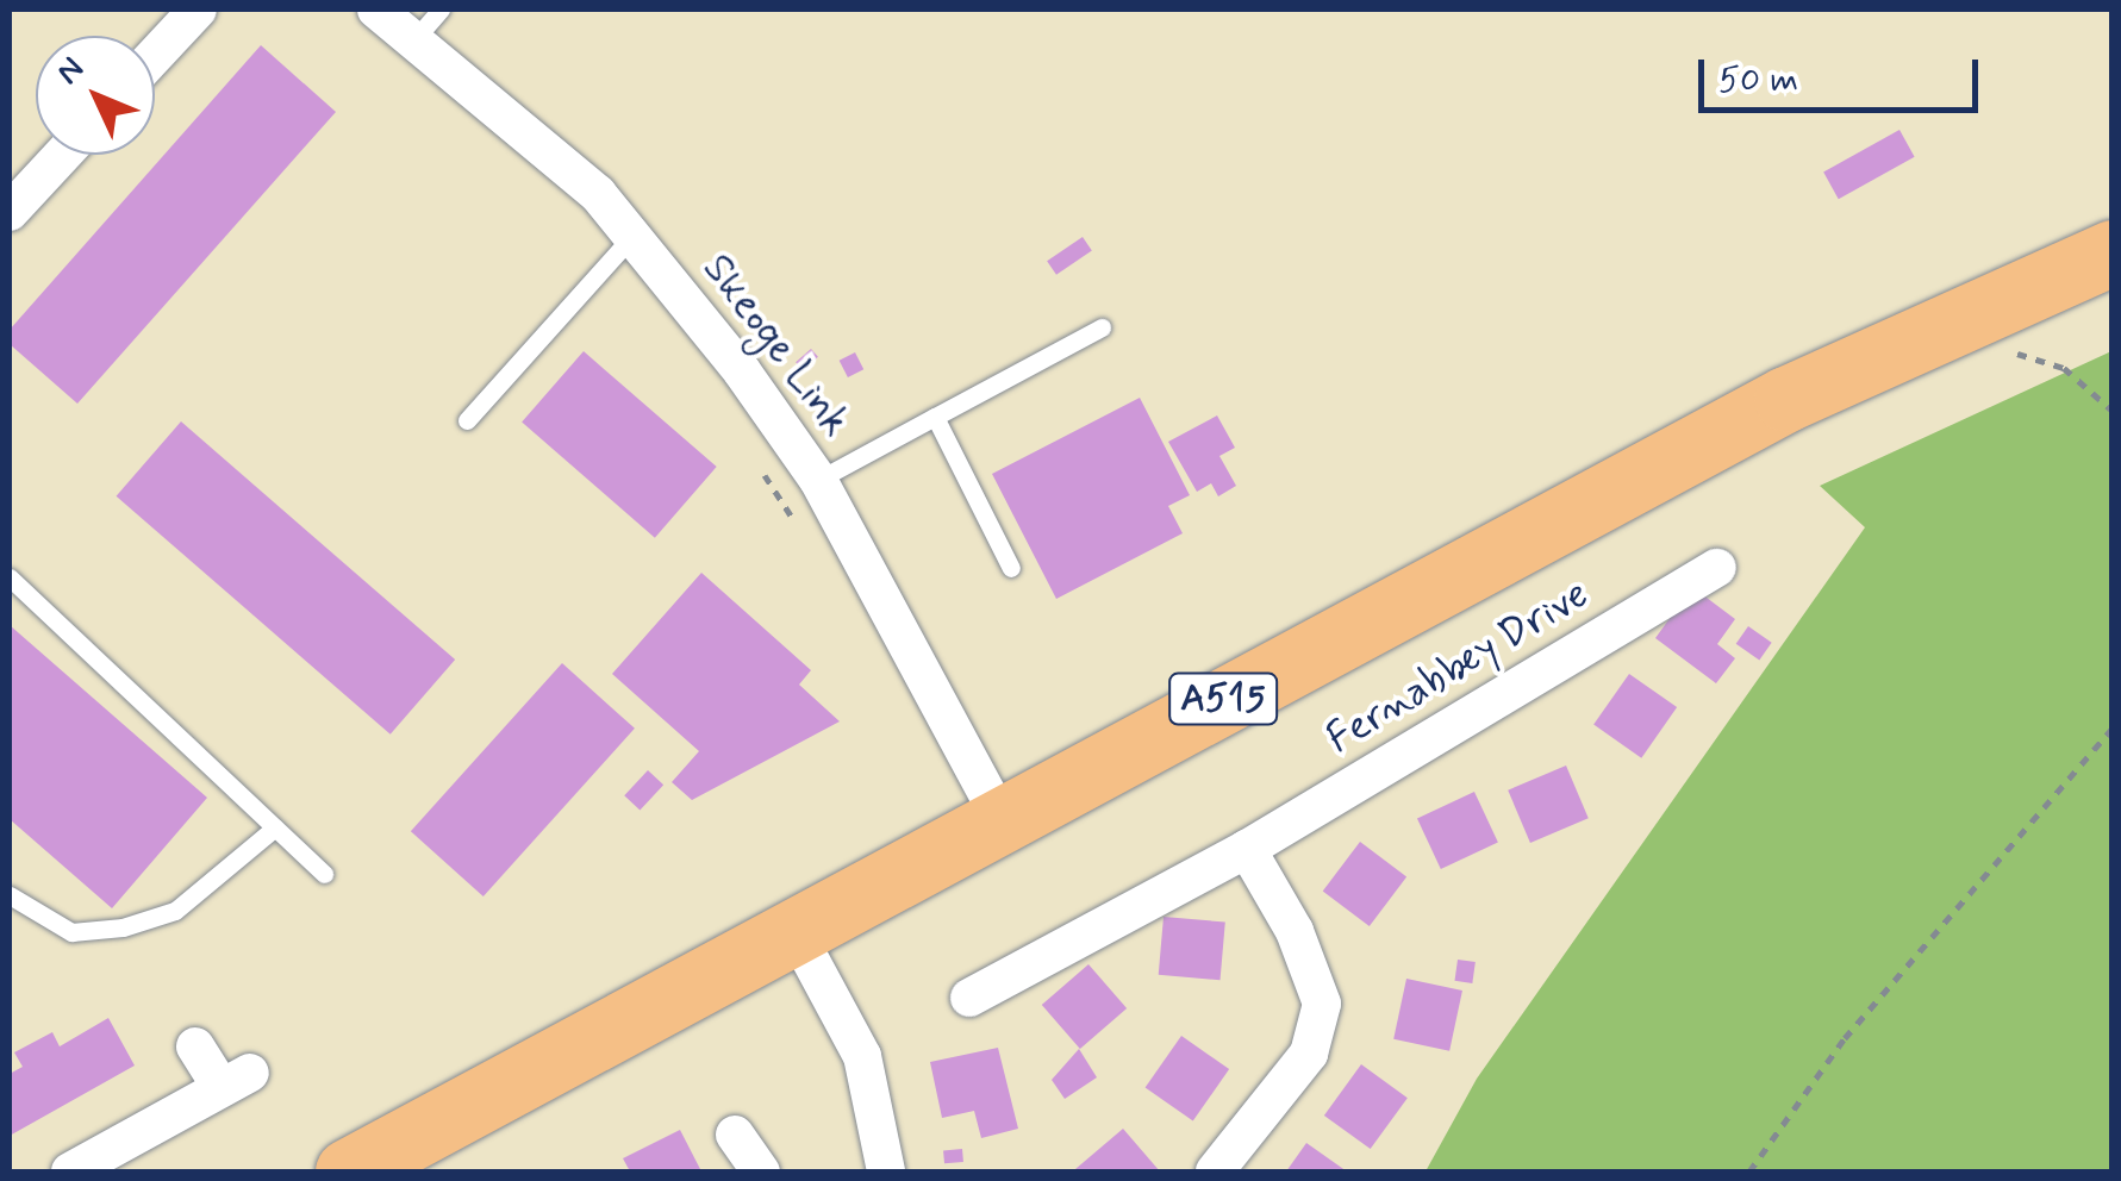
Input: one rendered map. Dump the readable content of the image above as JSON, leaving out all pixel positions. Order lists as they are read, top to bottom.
{
  "streets": {
    "highway": ["A515"],
    "street": ["Skeoge Link", "Fernabbey Drive"]
  },
  "crossings": [
    ["Skeoge Link", "A515"]
  ],
  "scale_bar": "50 m",
  "north": "top left"
}
